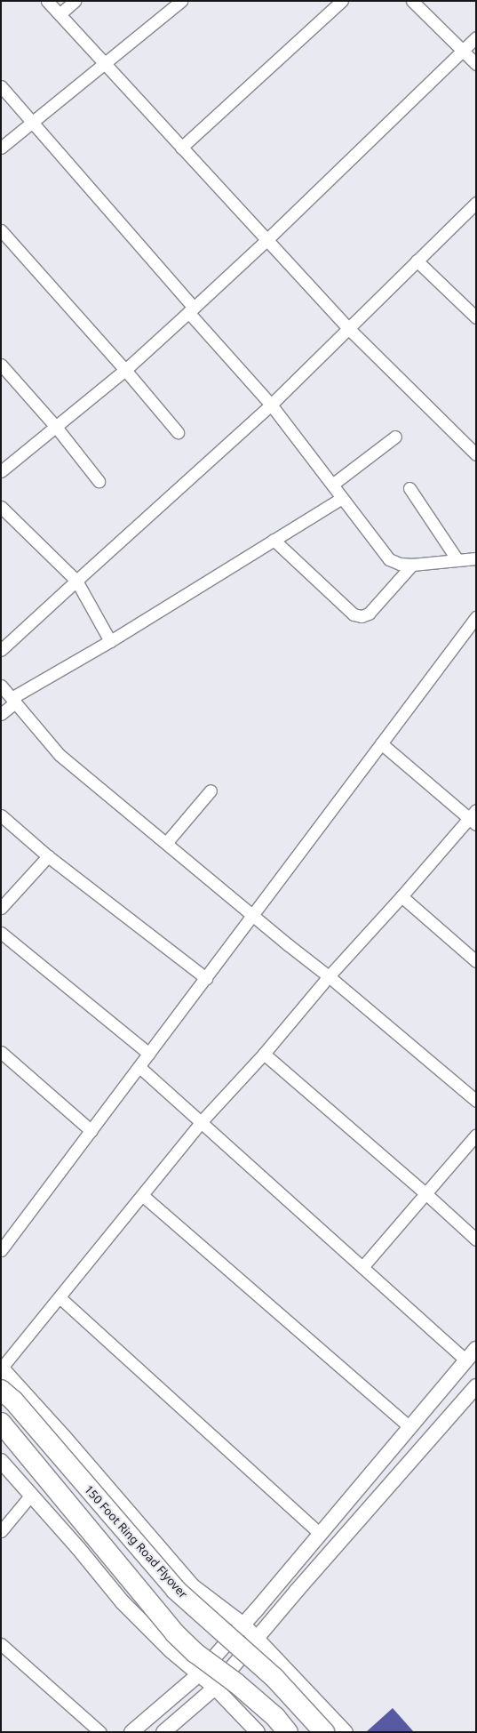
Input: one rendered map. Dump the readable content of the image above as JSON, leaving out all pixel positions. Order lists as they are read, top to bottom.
{
  "streets": {
    "highway": ["150 Foot Ring Road Flyover"]
  }
}
